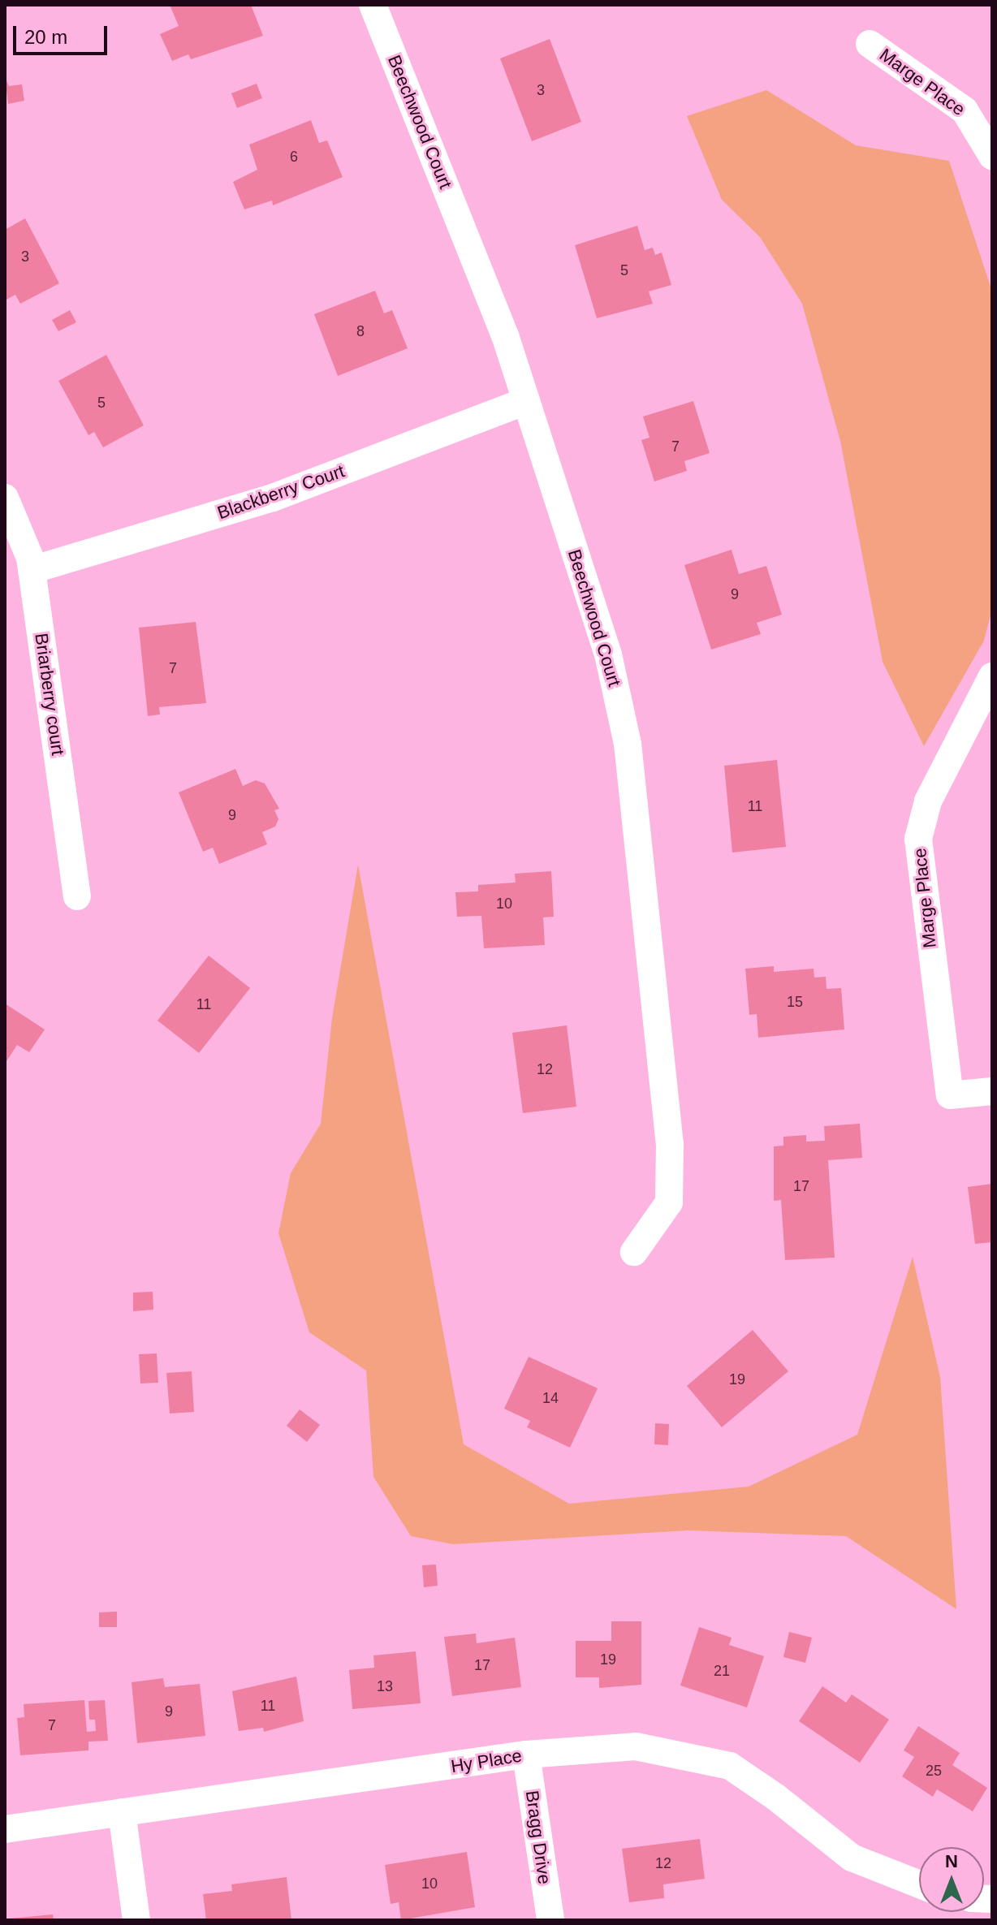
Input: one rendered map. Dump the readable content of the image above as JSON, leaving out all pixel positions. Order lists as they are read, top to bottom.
{
  "streets": {
    "street": [
      "Marge Place",
      "Beechwood Court",
      "Blackberry Court",
      "Briarberry court",
      "Hy Place",
      "Bragg Drive"
    ]
  },
  "crossings": [
    ["Beechwood Court", "Blackberry Court"],
    ["Blackberry Court", "Briarberry court"],
    ["Hy Place", "Bragg Drive"]
  ],
  "house_numbers": [
    "3",
    "6",
    "3",
    "5",
    "8",
    "5",
    "7",
    "9",
    "7",
    "11",
    "9",
    "10",
    "15",
    "11",
    "12",
    "17",
    "19",
    "14",
    "19",
    "17",
    "21",
    "13",
    "11",
    "9",
    "7",
    "25",
    "12",
    "10"
  ],
  "scale_bar": "20 m",
  "north": "top"
}
